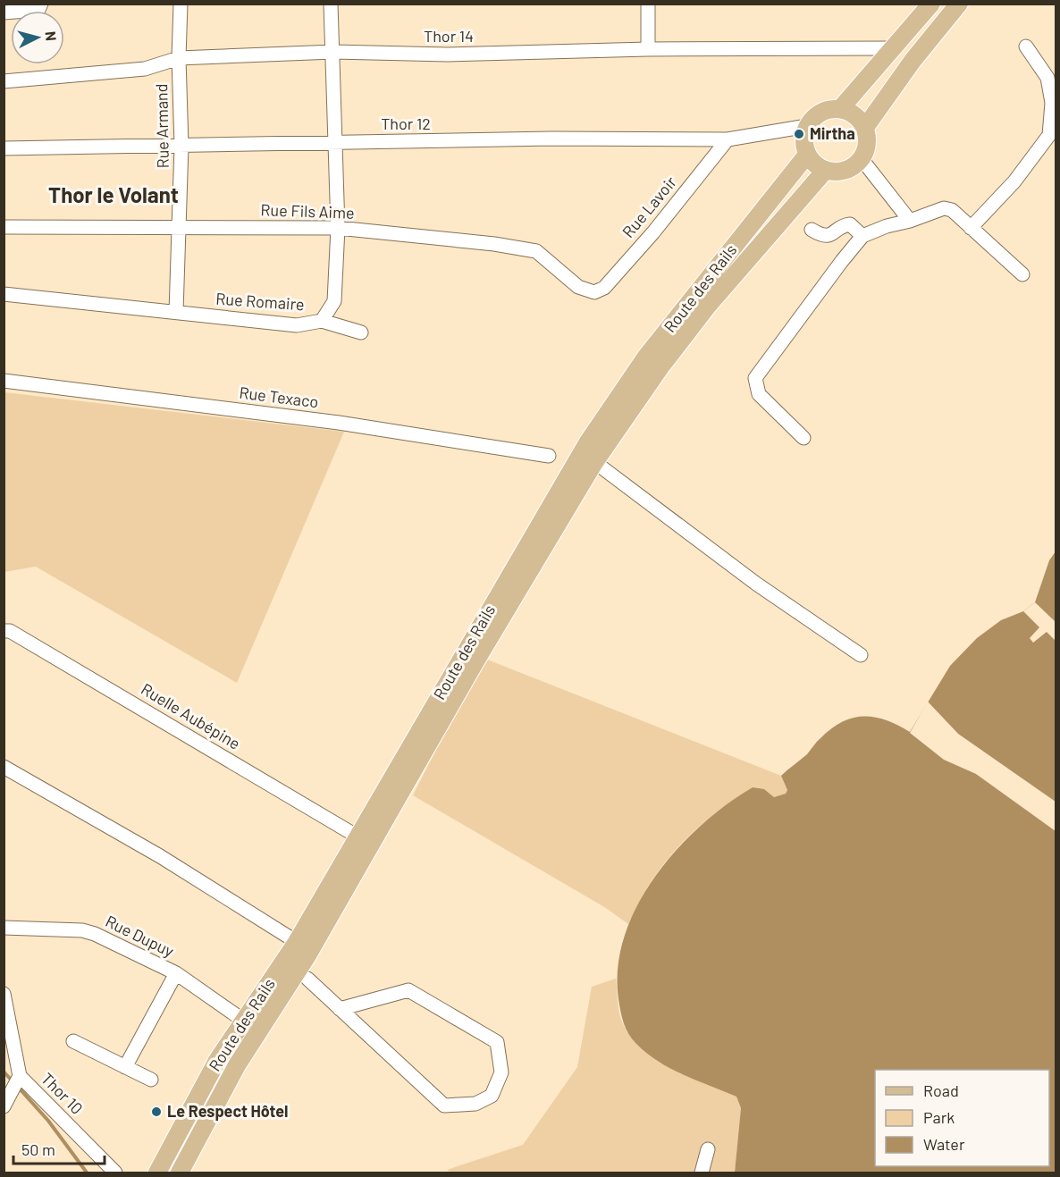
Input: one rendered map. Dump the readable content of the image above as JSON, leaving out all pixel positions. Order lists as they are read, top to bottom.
{
  "streets": {
    "main road": ["Route des Rails"],
    "street": [
      "Thor 14",
      "Thor 12",
      "Rue Armand",
      "Rue Lavoir",
      "Rue Fils Aime",
      "Rue Romaire",
      "Rue Texaco",
      "Ruelle Aubépine",
      "Rue Dupuy",
      "Thor 10"
    ]
  },
  "crossings": [
    ["Thor 14", "Rue Armand"],
    ["Thor 14", "Rue Romaire"],
    ["Thor 12", "Rue Armand"],
    ["Thor 12", "Rue Lavoir"],
    ["Thor 12", "Route des Rails"],
    ["Thor 12", "Rue Romaire"],
    ["Rue Armand", "Rue Fils Aime"],
    ["Rue Armand", "Rue Romaire"],
    ["Rue Lavoir", "Rue Fils Aime"],
    ["Rue Fils Aime", "Rue Romaire"],
    ["Route des Rails", "Ruelle Aubépine"],
    ["Route des Rails", "Rue Dupuy"]
  ],
  "districts": ["Thor le Volant"],
  "places": ["Mirtha", "Le Respect Hôtel"],
  "legend": ["Road", "Park", "Water"],
  "scale_bar": "50 m",
  "north": "right"
}
